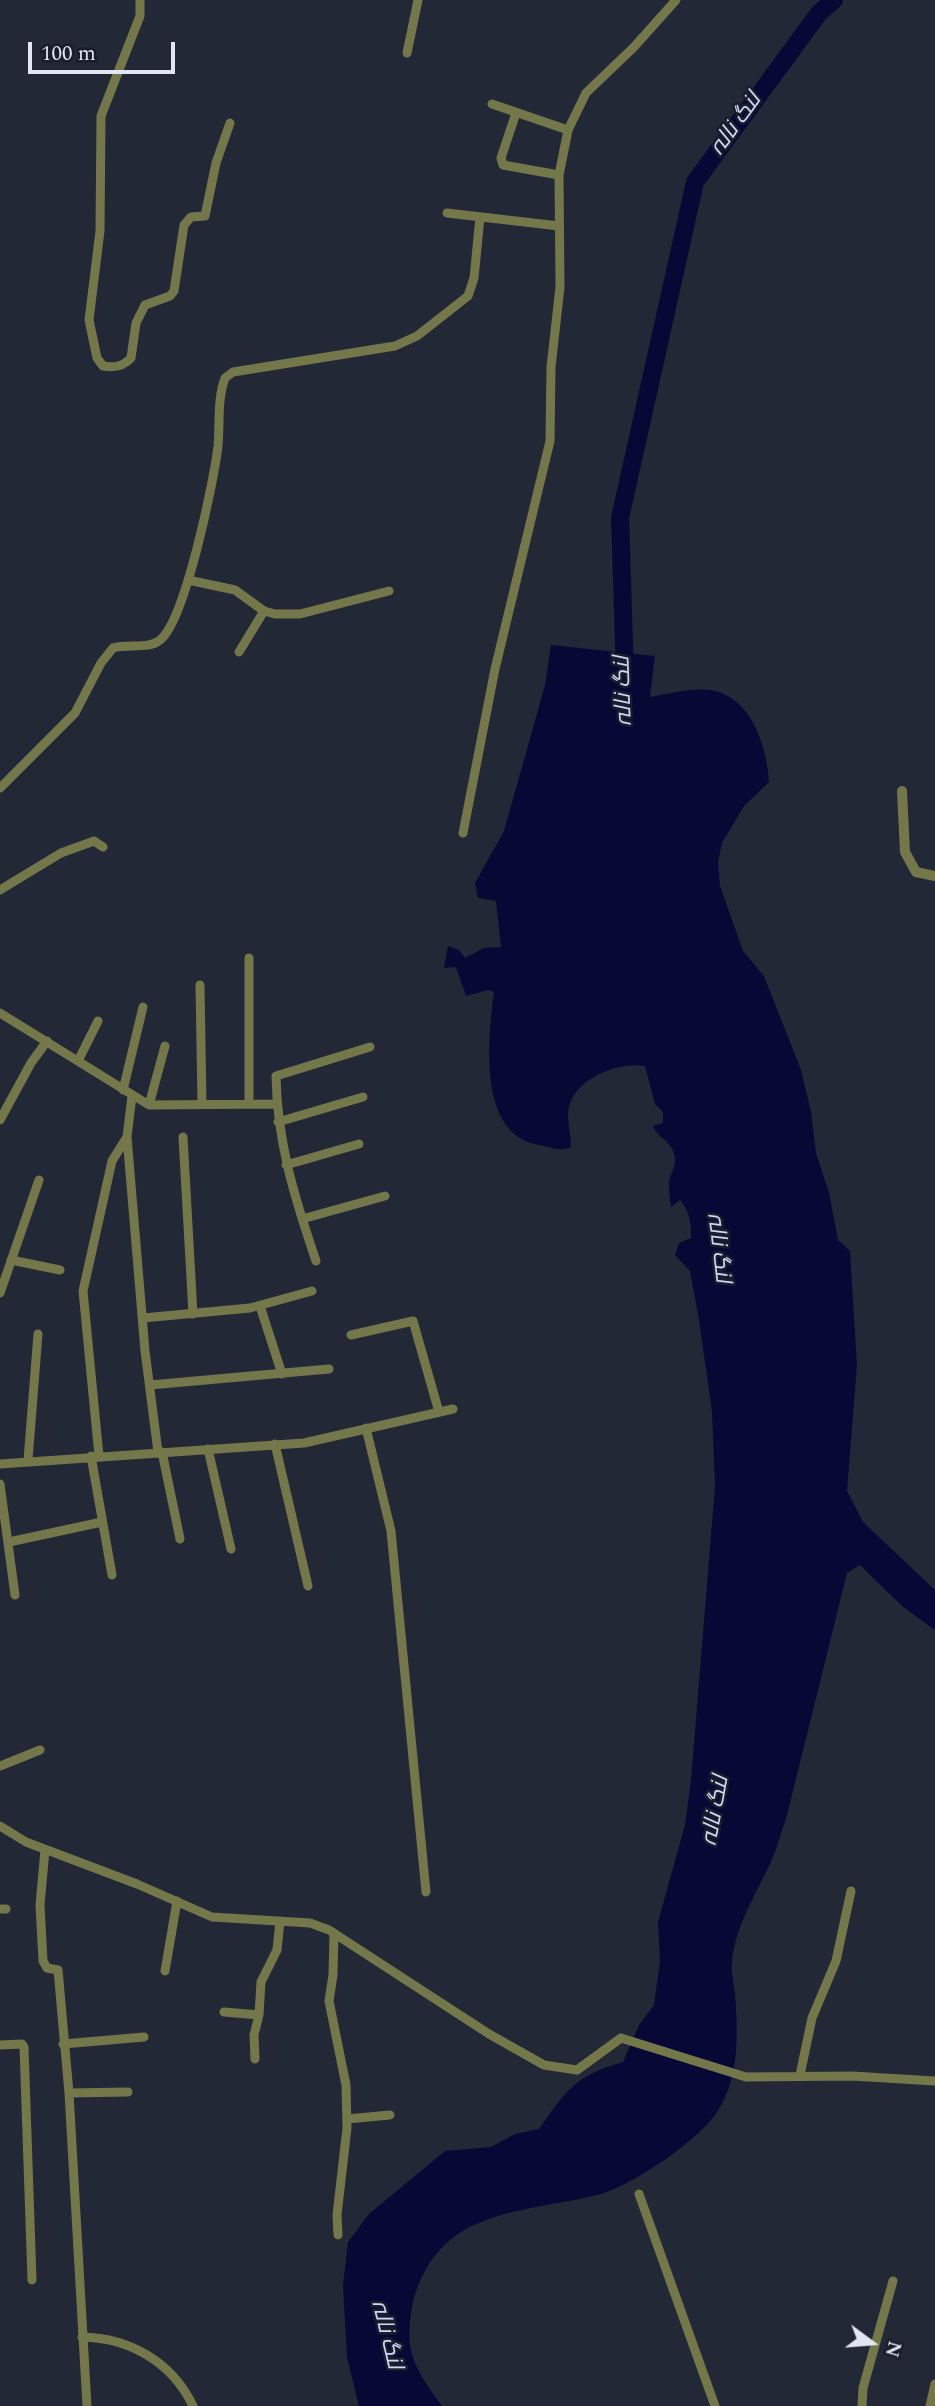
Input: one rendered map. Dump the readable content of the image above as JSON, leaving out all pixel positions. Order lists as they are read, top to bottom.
{
  "water": ["لنگ نالہ"],
  "scale_bar": "100 m",
  "north": "right"
}
